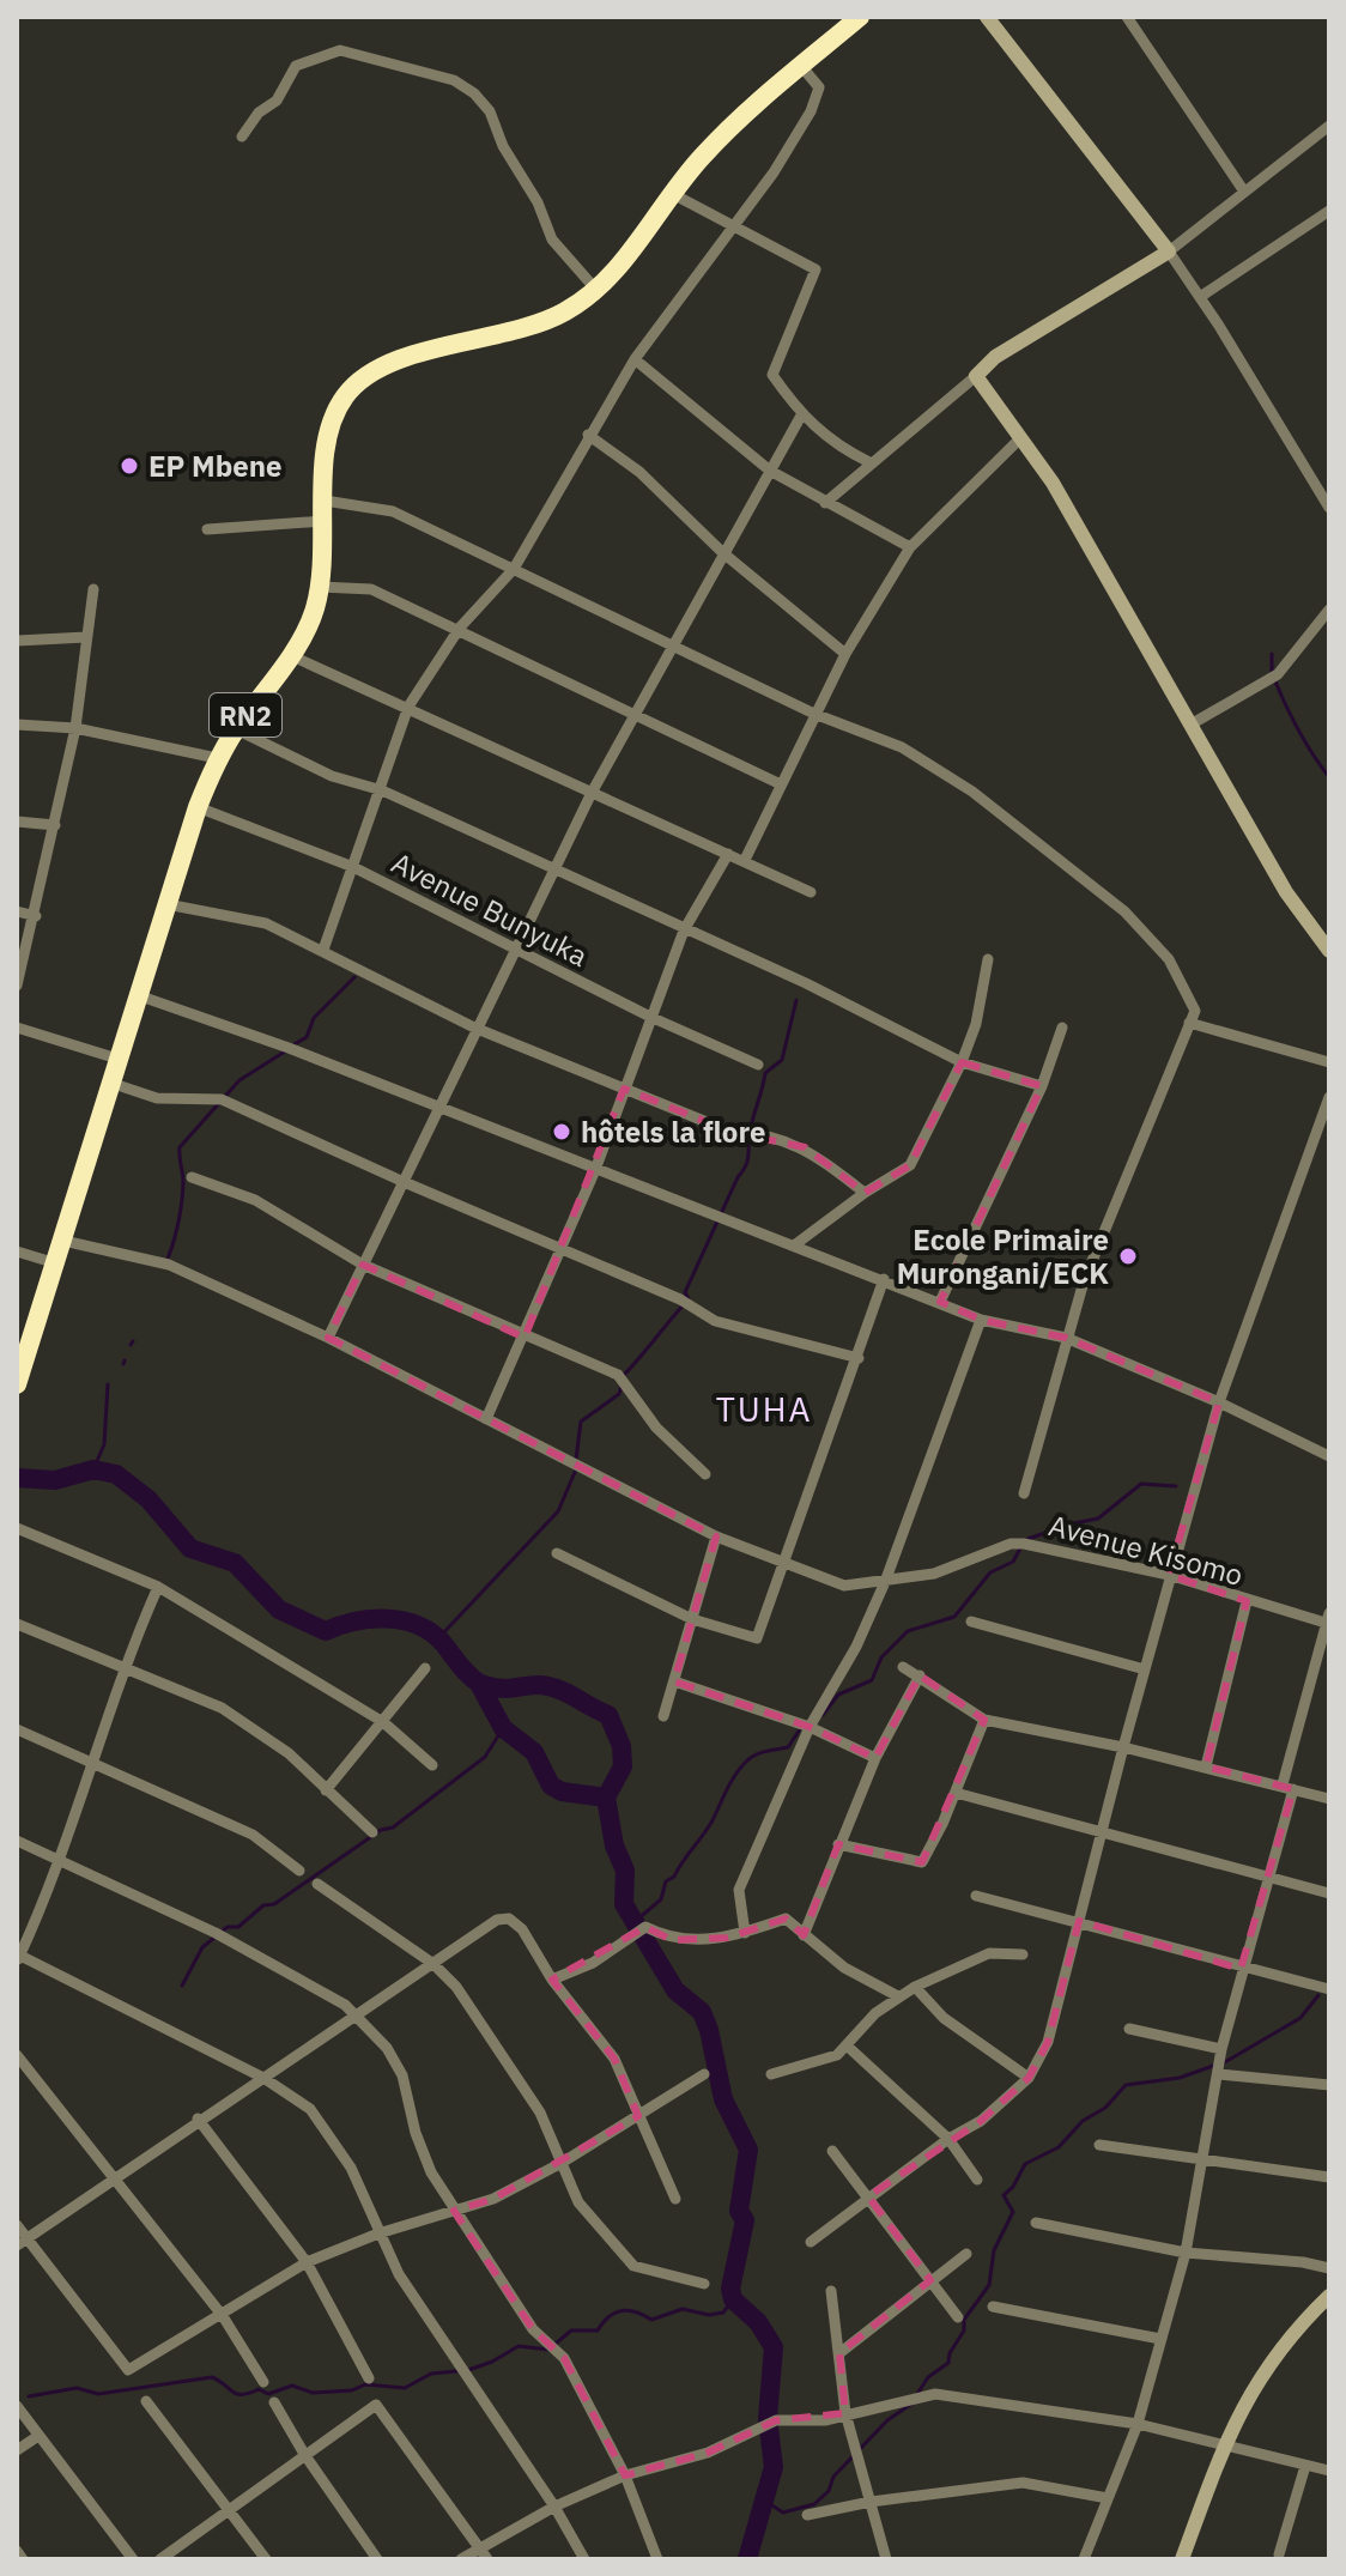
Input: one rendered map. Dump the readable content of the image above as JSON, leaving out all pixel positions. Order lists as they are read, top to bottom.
{
  "streets": {
    "highway": ["RN2"],
    "street": ["Avenue Bunyuka", "Avenue Kisomo"]
  },
  "crossings": [
    ["RN2", "Avenue Bunyuka"],
    ["RN2", "Avenue Kisomo"]
  ],
  "districts": ["TUHA"],
  "places": ["EP Mbene", "hôtels la flore", "Ecole Primaire Murongani/ECK"]
}
